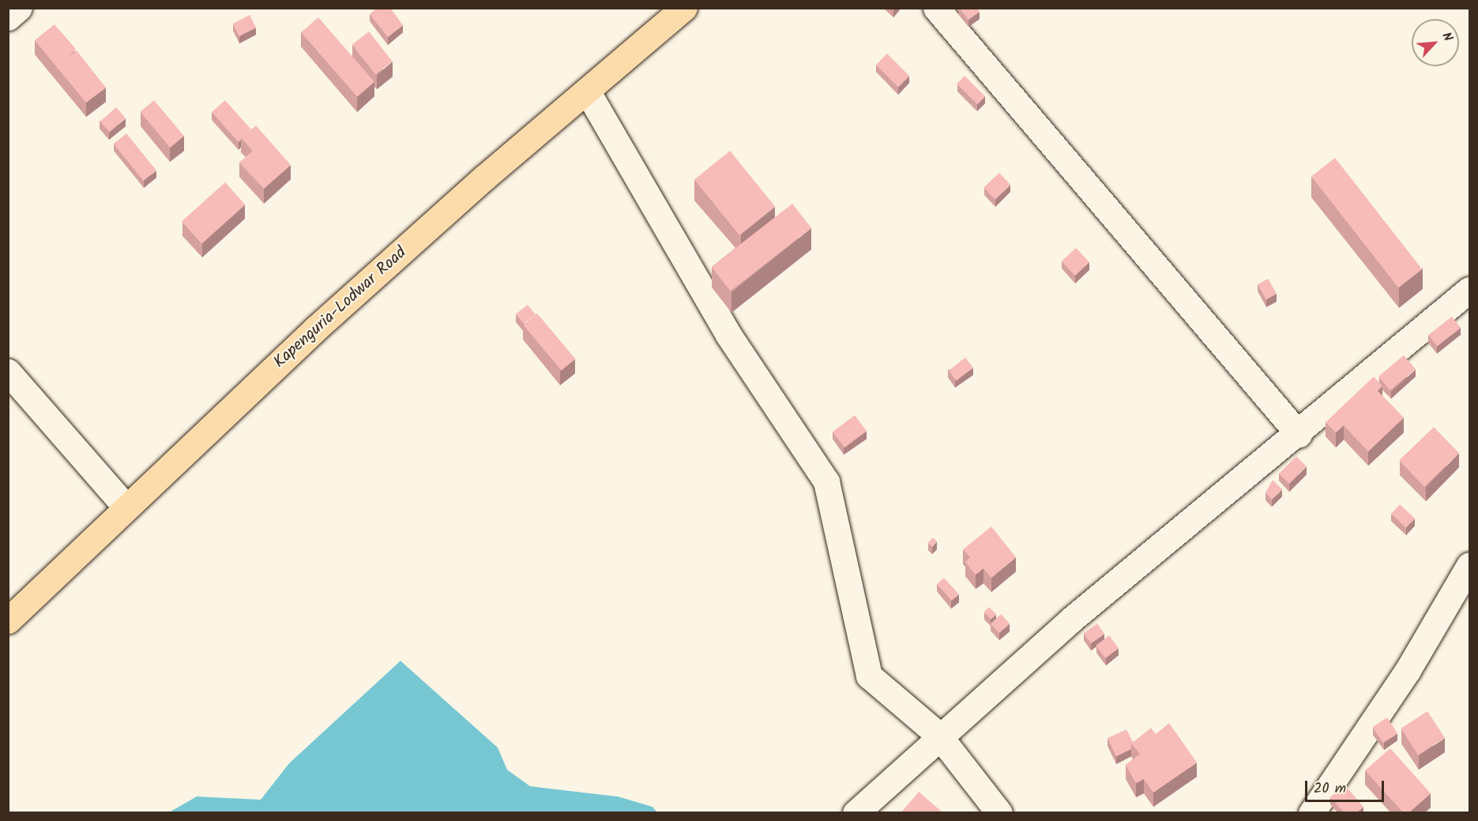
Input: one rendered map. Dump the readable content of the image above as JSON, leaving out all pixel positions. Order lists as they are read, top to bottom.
{
  "streets": {
    "highway": ["Kapenguria-Lodwar Road"]
  },
  "scale_bar": "20 m",
  "north": "top right"
}
